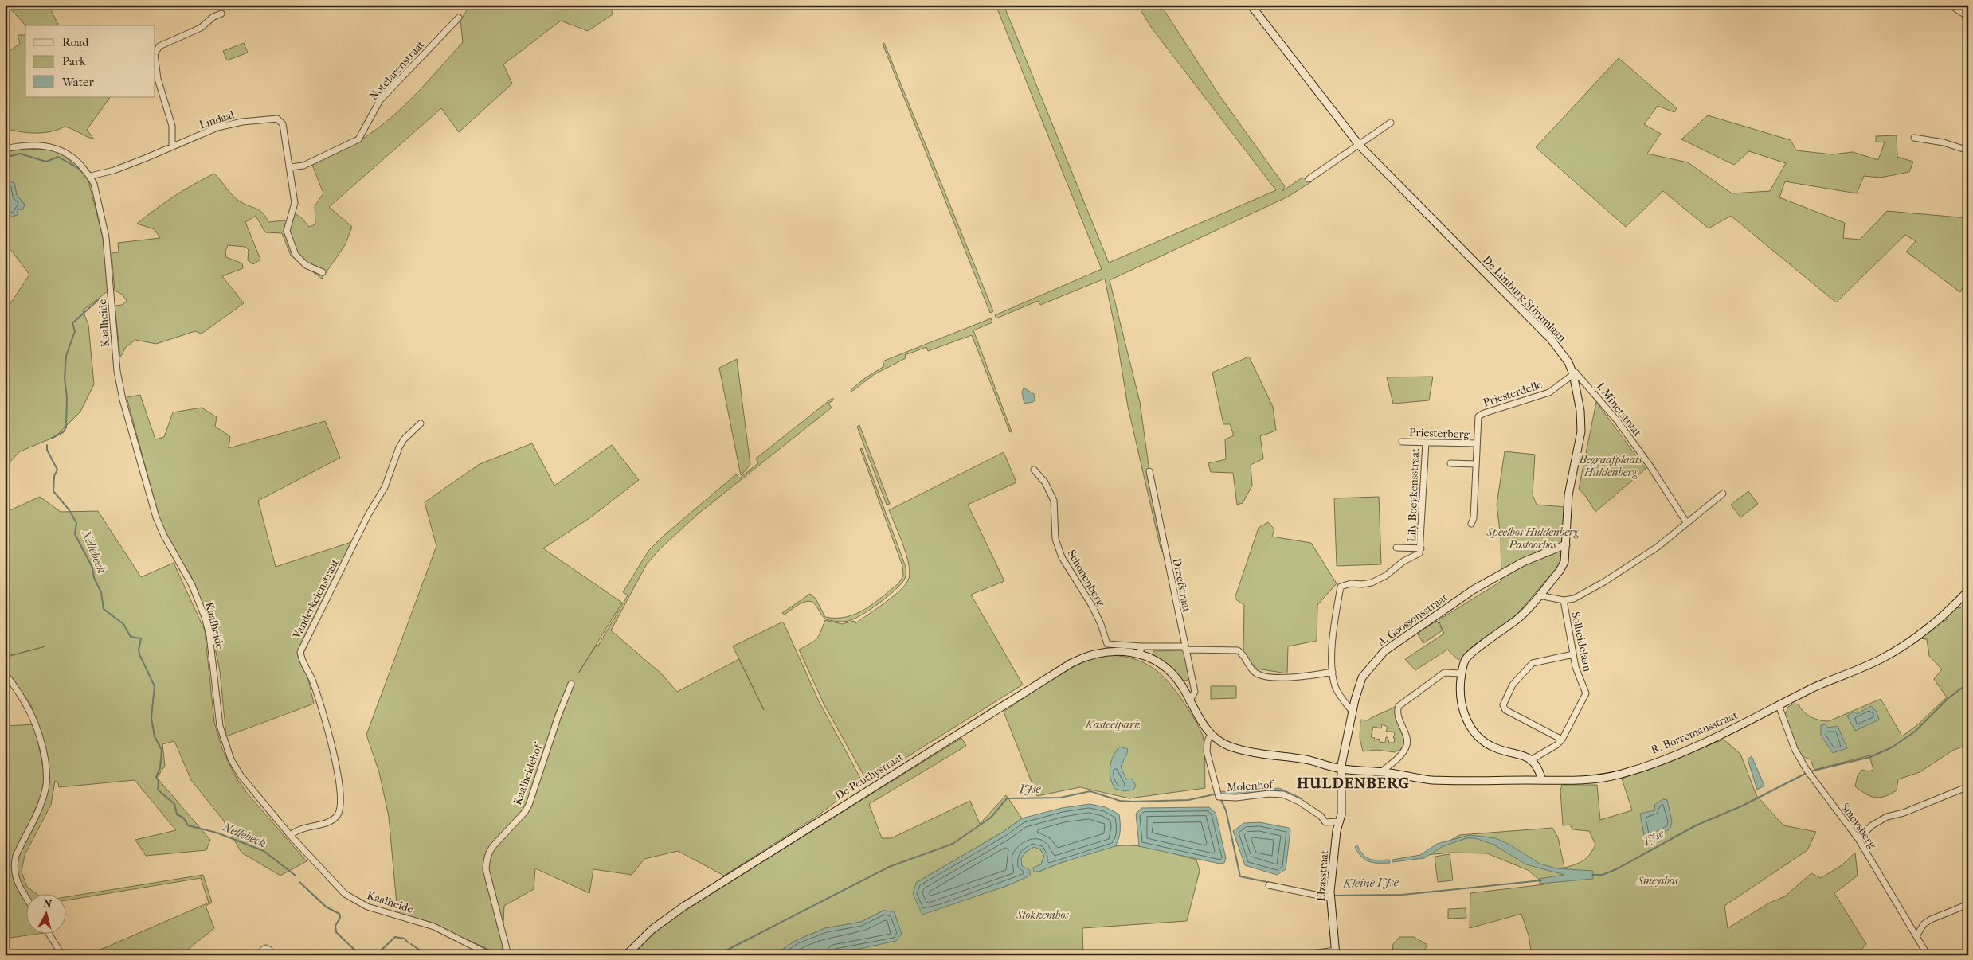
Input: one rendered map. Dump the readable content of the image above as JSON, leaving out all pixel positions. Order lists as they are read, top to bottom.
{
  "streets": {
    "main road": [
      "De Limburg Stirumlaan",
      "A. Goossensstraat",
      "R. Borremansstraat",
      "De Peuthystraat",
      "Elzasstraat"
    ],
    "street": [
      "Notelarenstraat",
      "Lindaal",
      "Kaalheide",
      "Priesterdelle",
      "J. Minetstraat",
      "Priesterberg",
      "Lily Boeykensstraat",
      "Schonenberg",
      "Dreefstraat",
      "Vanderkelenstraat",
      "Solheidelaan",
      "Kaalheidehof",
      "Molenhof",
      "Smeysberg"
    ]
  },
  "crossings": [
    ["Notelarenstraat", "Lindaal"],
    ["Lindaal", "Kaalheide"],
    ["De Limburg Stirumlaan", "Priesterdelle"],
    ["De Limburg Stirumlaan", "J. Minetstraat"],
    ["De Limburg Stirumlaan", "A. Goossensstraat"],
    ["De Limburg Stirumlaan", "Solheidelaan"],
    ["Kaalheide", "Vanderkelenstraat"],
    ["Priesterdelle", "J. Minetstraat"],
    ["Priesterdelle", "Priesterberg"],
    ["Priesterberg", "Lily Boeykensstraat"],
    ["Dreefstraat", "De Peuthystraat"],
    ["A. Goossensstraat", "R. Borremansstraat"],
    ["A. Goossensstraat", "De Peuthystraat"],
    ["A. Goossensstraat", "Elzasstraat"],
    ["R. Borremansstraat", "De Peuthystraat"],
    ["R. Borremansstraat", "Smeysberg"],
    ["R. Borremansstraat", "Elzasstraat"],
    ["De Peuthystraat", "Molenhof"],
    ["De Peuthystraat", "Elzasstraat"],
    ["Molenhof", "Elzasstraat"]
  ],
  "districts": ["HULDENBERG"],
  "water": ["Nellebeek", "IJse", "Kleine IJse"],
  "parks": [
    "Begraafplaats Huldenberg",
    "Speelbos Huldenberg Pastoorbos",
    "Kasteelpark",
    "Smeysbos",
    "Stokkembos"
  ],
  "legend": ["Road", "Park", "Water"],
  "north": "top"
}
